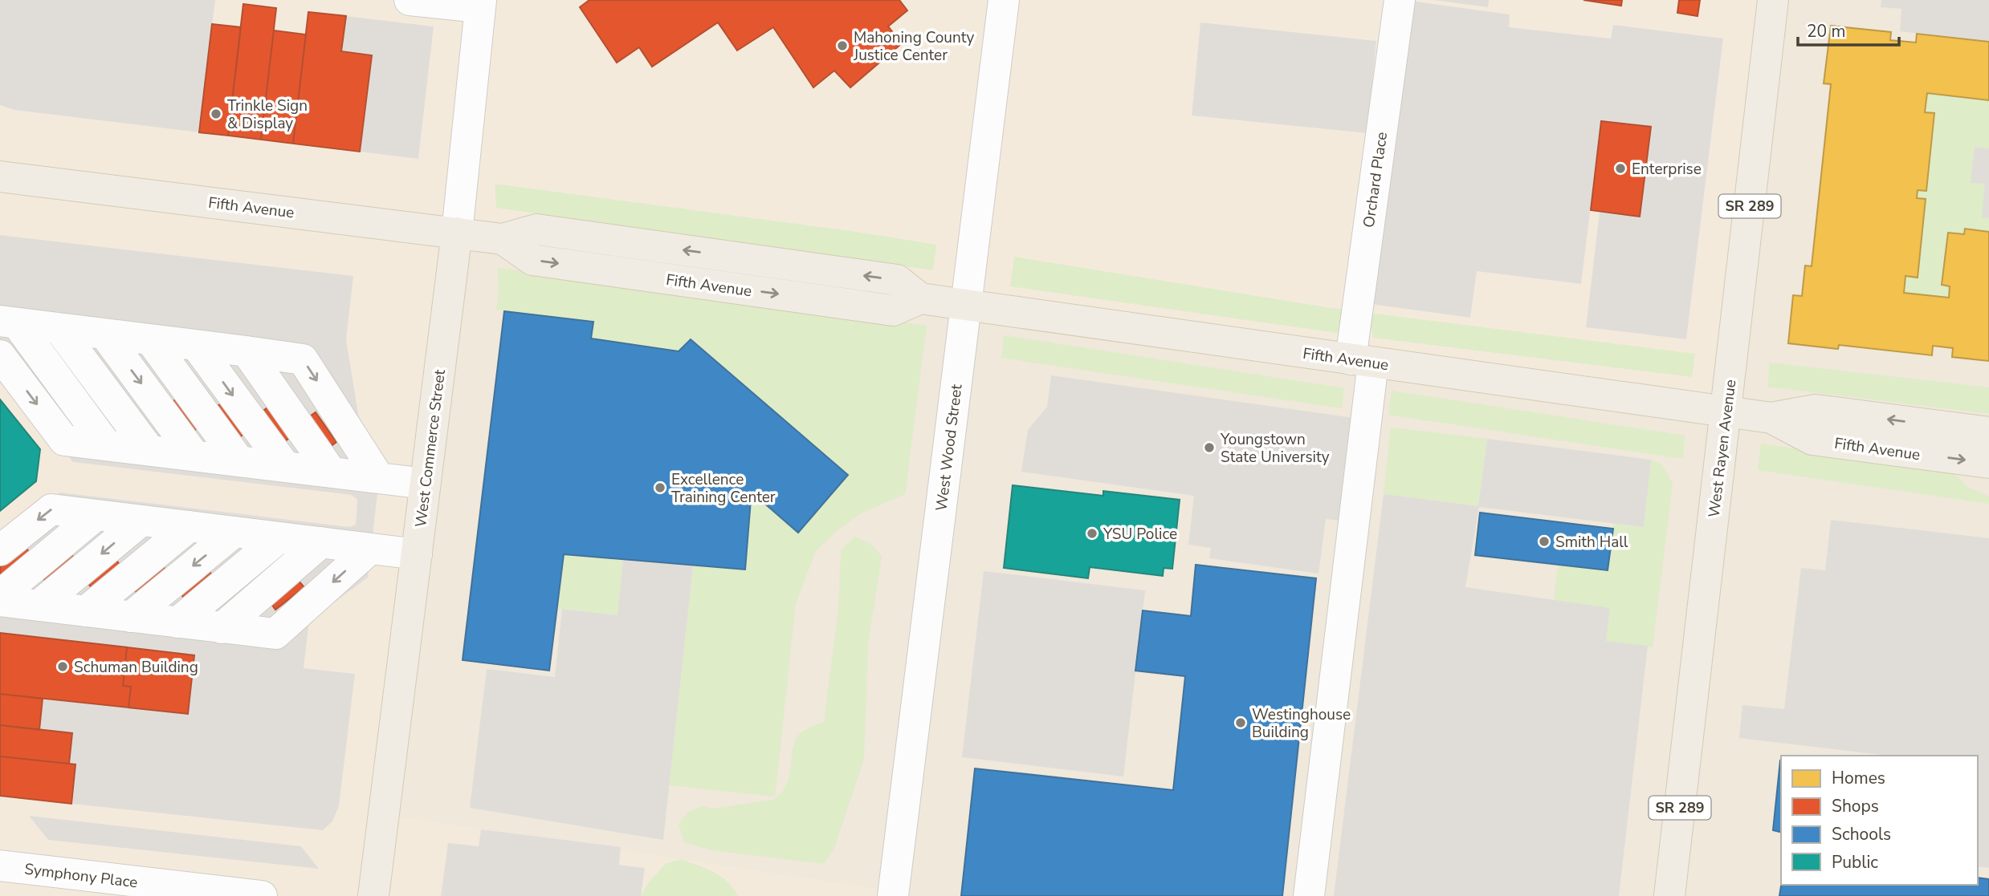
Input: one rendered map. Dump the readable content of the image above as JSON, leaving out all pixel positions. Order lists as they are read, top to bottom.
{
  "streets": {
    "main road": [
      "SR 289",
      "Fifth Avenue",
      "West Commerce Street",
      "West Rayen Avenue"
    ],
    "street": ["Orchard Place", "West Wood Street", "Symphony Place"]
  },
  "crossings": [
    ["Orchard Place", "Fifth Avenue"],
    ["Fifth Avenue", "West Wood Street"],
    ["Fifth Avenue", "West Commerce Street"],
    ["Fifth Avenue", "West Rayen Avenue"]
  ],
  "places": [
    "Mahoning County Justice Center",
    "Trinkle Sign & Display",
    "Enterprise",
    "Youngstown State University",
    "Excellence Training Center",
    "YSU Police",
    "Smith Hall",
    "Schuman Building",
    "Westinghouse Building"
  ],
  "legend": [
    "Homes",
    "Shops",
    "Schools",
    "Public"
  ],
  "scale_bar": "20 m"
}
